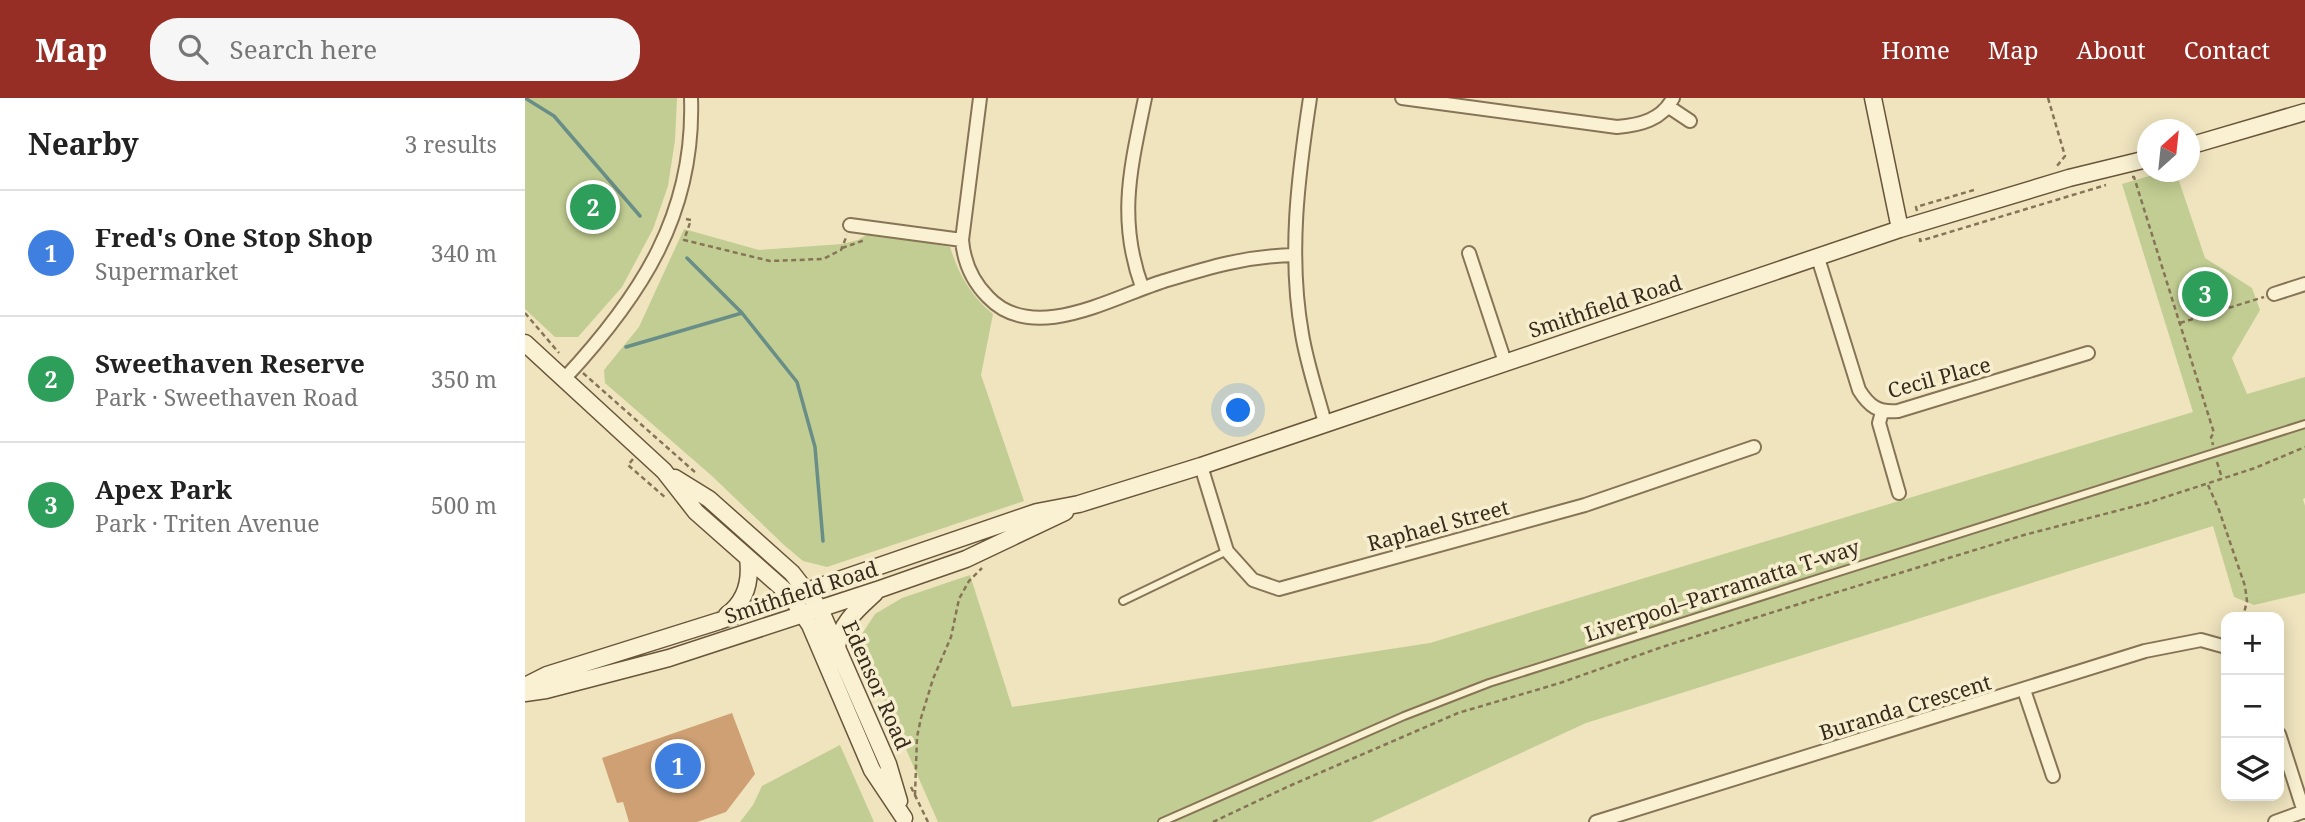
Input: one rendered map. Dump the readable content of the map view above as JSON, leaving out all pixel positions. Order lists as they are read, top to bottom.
{
  "streets": {
    "main road": ["Smithfield Road", "Edensor Road"],
    "street": ["Cecil Place", "Raphael Street", "Buranda Crescent"],
    "lane": ["Liverpool–Parramatta T-way"]
  },
  "crossings": [
    ["Smithfield Road", "Cecil Place"],
    ["Smithfield Road", "Raphael Street"],
    ["Smithfield Road", "Edensor Road"]
  ],
  "north": "top right",
  "page": {
    "header": "Map",
    "search": "Search here",
    "nav": [
      "Home",
      "Map",
      "About",
      "Contact"
    ],
    "heading": ["Nearby", "3 results"],
    "pins": ["2", "3", "1"],
    "list": [
      {
        "mark": "1",
        "name": "Fred's One Stop Shop",
        "note": "Supermarket",
        "value": "340 m"
      },
      {
        "mark": "2",
        "name": "Sweethaven Reserve",
        "note": "Park · Sweethaven Road",
        "value": "350 m"
      },
      {
        "mark": "3",
        "name": "Apex Park",
        "note": "Park · Triten Avenue",
        "value": "500 m"
      }
    ],
    "map_buttons": ["+", "−"]
  }
}
